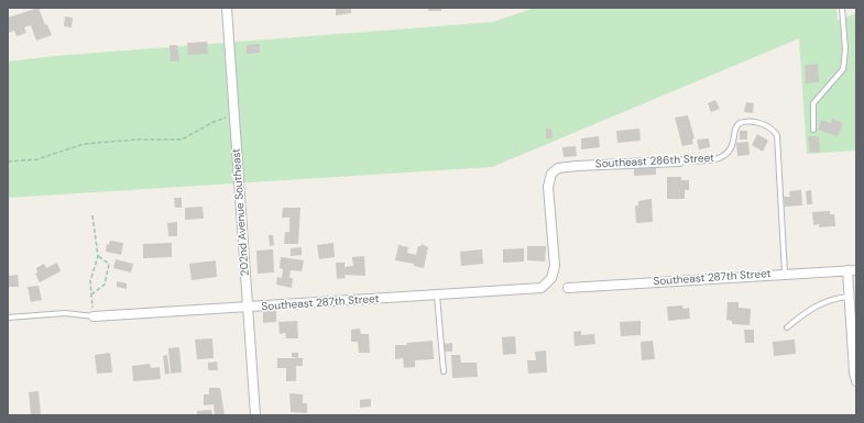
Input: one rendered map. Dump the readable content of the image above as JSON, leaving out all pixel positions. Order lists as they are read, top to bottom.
{
  "streets": {
    "street": ["Southeast 286th Street", "202nd Avenue Southeast", "Southeast 287th Street"]
  },
  "crossings": [
    ["Southeast 286th Street", "Southeast 287th Street"],
    ["202nd Avenue Southeast", "Southeast 287th Street"]
  ]
}
